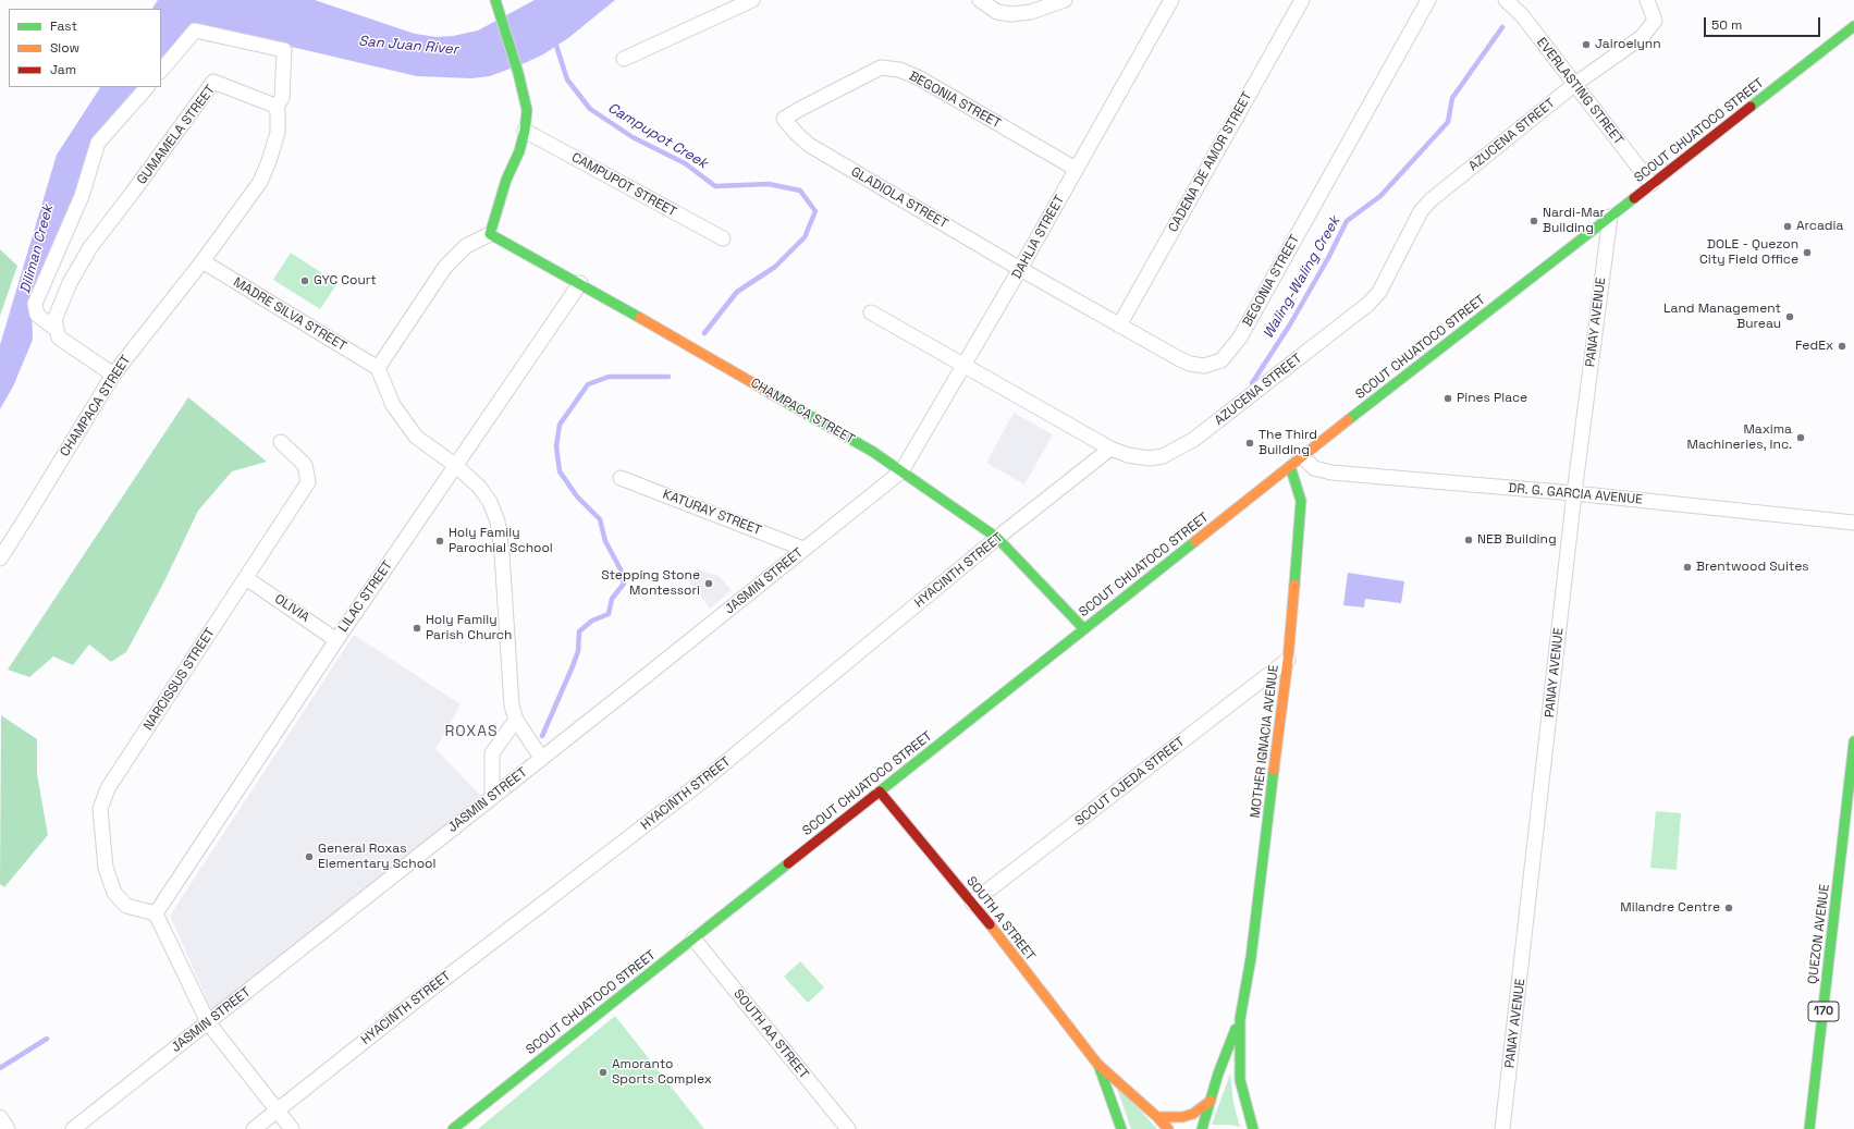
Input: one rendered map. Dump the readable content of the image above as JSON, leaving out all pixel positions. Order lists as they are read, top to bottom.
{
  "streets": {
    "street": [
      "EVERLASTING STREET",
      "BEGONIA STREET",
      "SCOUT CHUATOCO STREET",
      "GUMAMELA STREET",
      "AZUCENA STREET",
      "CADENA DE AMOR STREET",
      "CAMPUPOT STREET",
      "GLADIOLA STREET",
      "DAHLIA STREET",
      "MADRE SILVA STREET",
      "PANAY AVENUE",
      "CHAMPACA STREET",
      "DR. G. GARCIA AVENUE",
      "KATURAY STREET",
      "HYACINTH STREET",
      "JASMIN STREET",
      "LILAC STREET",
      "OLIVIA",
      "NARCISSUS STREET",
      "MOTHER IGNACIA AVENUE",
      "SCOUT OJEDA STREET",
      "SOUTH A STREET",
      "QUEZON AVENUE",
      "170",
      "SOUTH AA STREET"
    ]
  },
  "crossings": [
    ["EVERLASTING STREET", "SCOUT CHUATOCO STREET"],
    ["EVERLASTING STREET", "AZUCENA STREET"],
    ["BEGONIA STREET", "CADENA DE AMOR STREET"],
    ["BEGONIA STREET", "GLADIOLA STREET"],
    ["BEGONIA STREET", "DAHLIA STREET"],
    ["SCOUT CHUATOCO STREET", "PANAY AVENUE"],
    ["SCOUT CHUATOCO STREET", "CHAMPACA STREET"],
    ["SCOUT CHUATOCO STREET", "DR. G. GARCIA AVENUE"],
    ["SCOUT CHUATOCO STREET", "MOTHER IGNACIA AVENUE"],
    ["SCOUT CHUATOCO STREET", "SOUTH A STREET"],
    ["SCOUT CHUATOCO STREET", "SOUTH AA STREET"],
    ["AZUCENA STREET", "DAHLIA STREET"],
    ["AZUCENA STREET", "HYACINTH STREET"],
    ["GLADIOLA STREET", "DAHLIA STREET"],
    ["DAHLIA STREET", "CHAMPACA STREET"],
    ["DAHLIA STREET", "JASMIN STREET"],
    ["MADRE SILVA STREET", "CHAMPACA STREET"],
    ["PANAY AVENUE", "DR. G. GARCIA AVENUE"],
    ["CHAMPACA STREET", "HYACINTH STREET"],
    ["CHAMPACA STREET", "JASMIN STREET"],
    ["CHAMPACA STREET", "LILAC STREET"],
    ["KATURAY STREET", "JASMIN STREET"],
    ["LILAC STREET", "OLIVIA"],
    ["LILAC STREET", "NARCISSUS STREET"],
    ["OLIVIA", "NARCISSUS STREET"],
    ["MOTHER IGNACIA AVENUE", "SCOUT OJEDA STREET"],
    ["SCOUT OJEDA STREET", "SOUTH A STREET"]
  ],
  "districts": ["ROXAS"],
  "water": [
    "San Juan River",
    "Campupot Creek",
    "Diliman Creek",
    "Waling-Waling Creek"
  ],
  "places": [
    "Jairoelynn",
    "Nardi-Mar Building",
    "Arcadia",
    "DOLE - Quezon City Field Office",
    "GYC Court",
    "Land Management Bureau",
    "FedEx",
    "Pines Place",
    "Maxima Machineries, Inc.",
    "The Third Building",
    "NEB Building",
    "Holy Family Parochial School",
    "Brentwood Suites",
    "Stepping Stone Montessori",
    "Holy Family Parish Church",
    "General Roxas Elementary School",
    "Milandre Centre",
    "Amoranto Sports Complex"
  ],
  "legend": ["Fast", "Slow", "Jam"],
  "scale_bar": "50 m"
}
